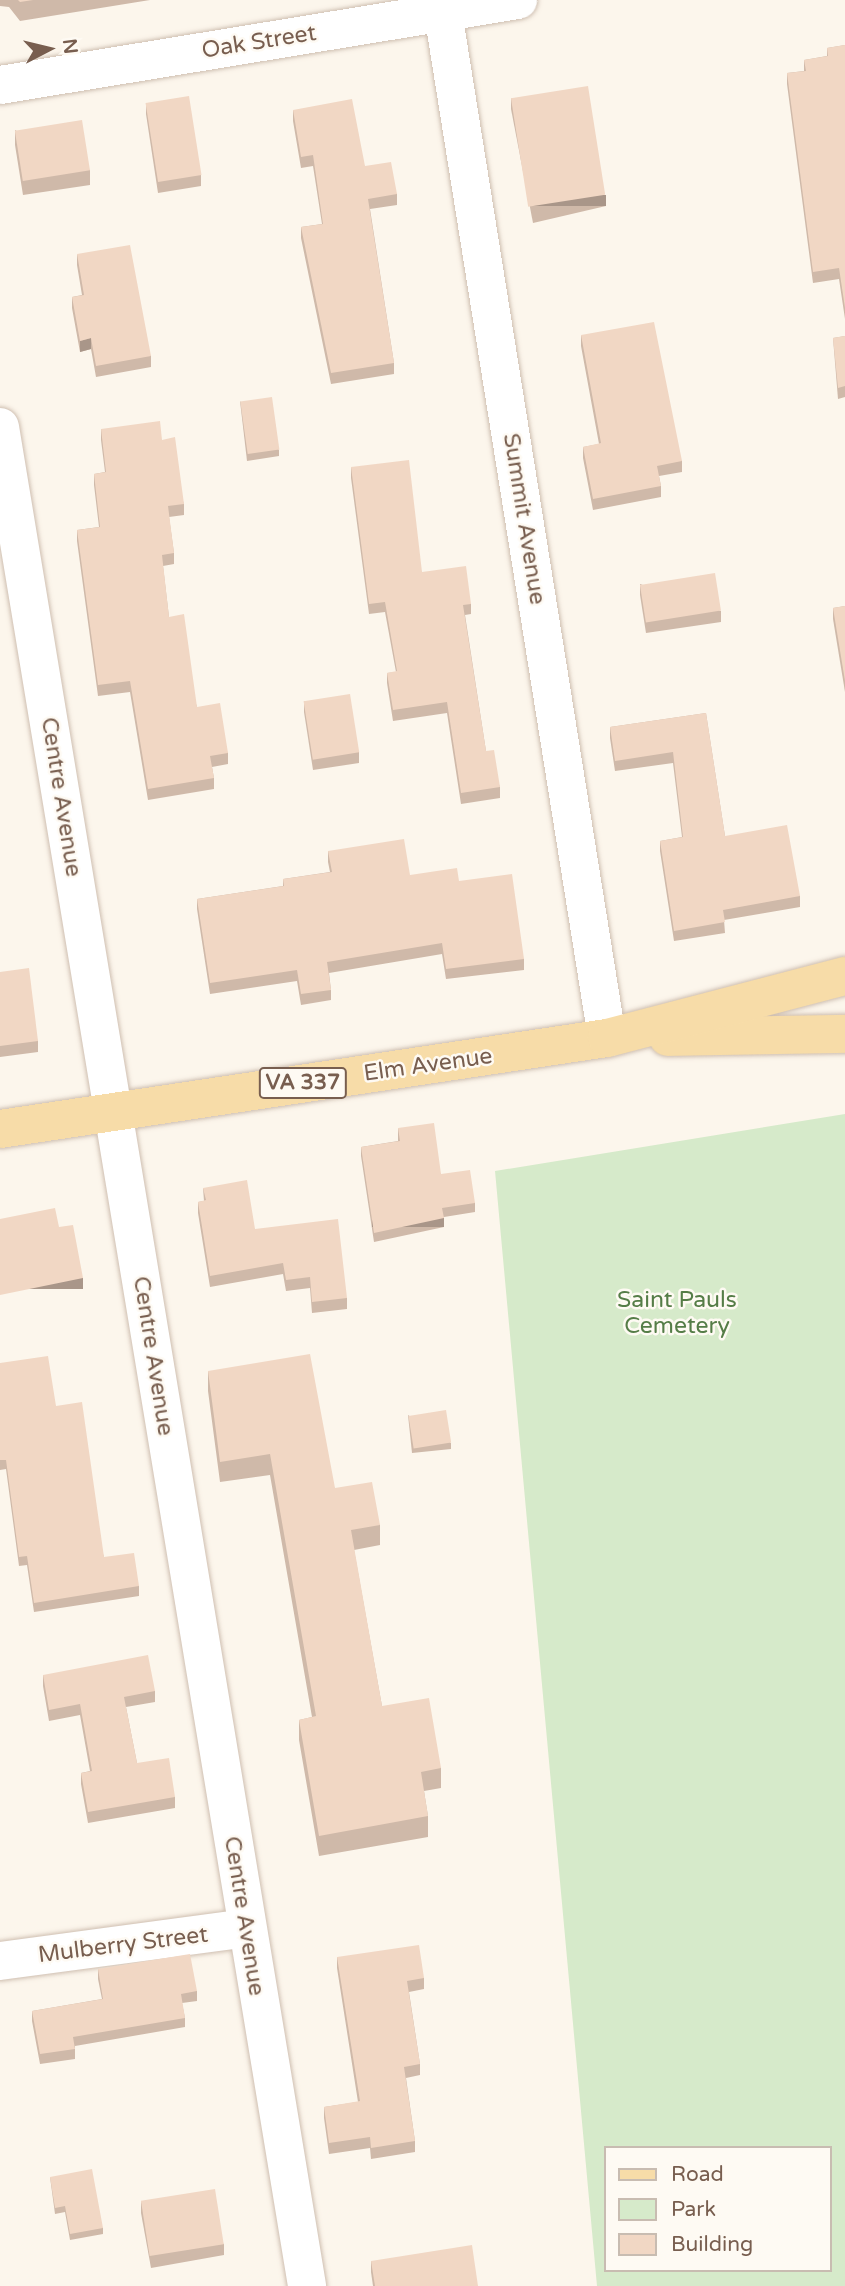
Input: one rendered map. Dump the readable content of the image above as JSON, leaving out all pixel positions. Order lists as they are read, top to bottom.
{
  "streets": {
    "main road": ["Elm Avenue", "VA 337"],
    "street": [
      "Oak Street",
      "Summit Avenue",
      "Centre Avenue",
      "Mulberry Street"
    ]
  },
  "crossings": [
    ["Oak Street", "Summit Avenue"],
    ["Summit Avenue", "Elm Avenue"],
    ["Centre Avenue", "Elm Avenue"],
    ["Centre Avenue", "Mulberry Street"]
  ],
  "parks": ["Saint Pauls Cemetery"],
  "legend": ["Road", "Park", "Building"],
  "north": "right"
}
